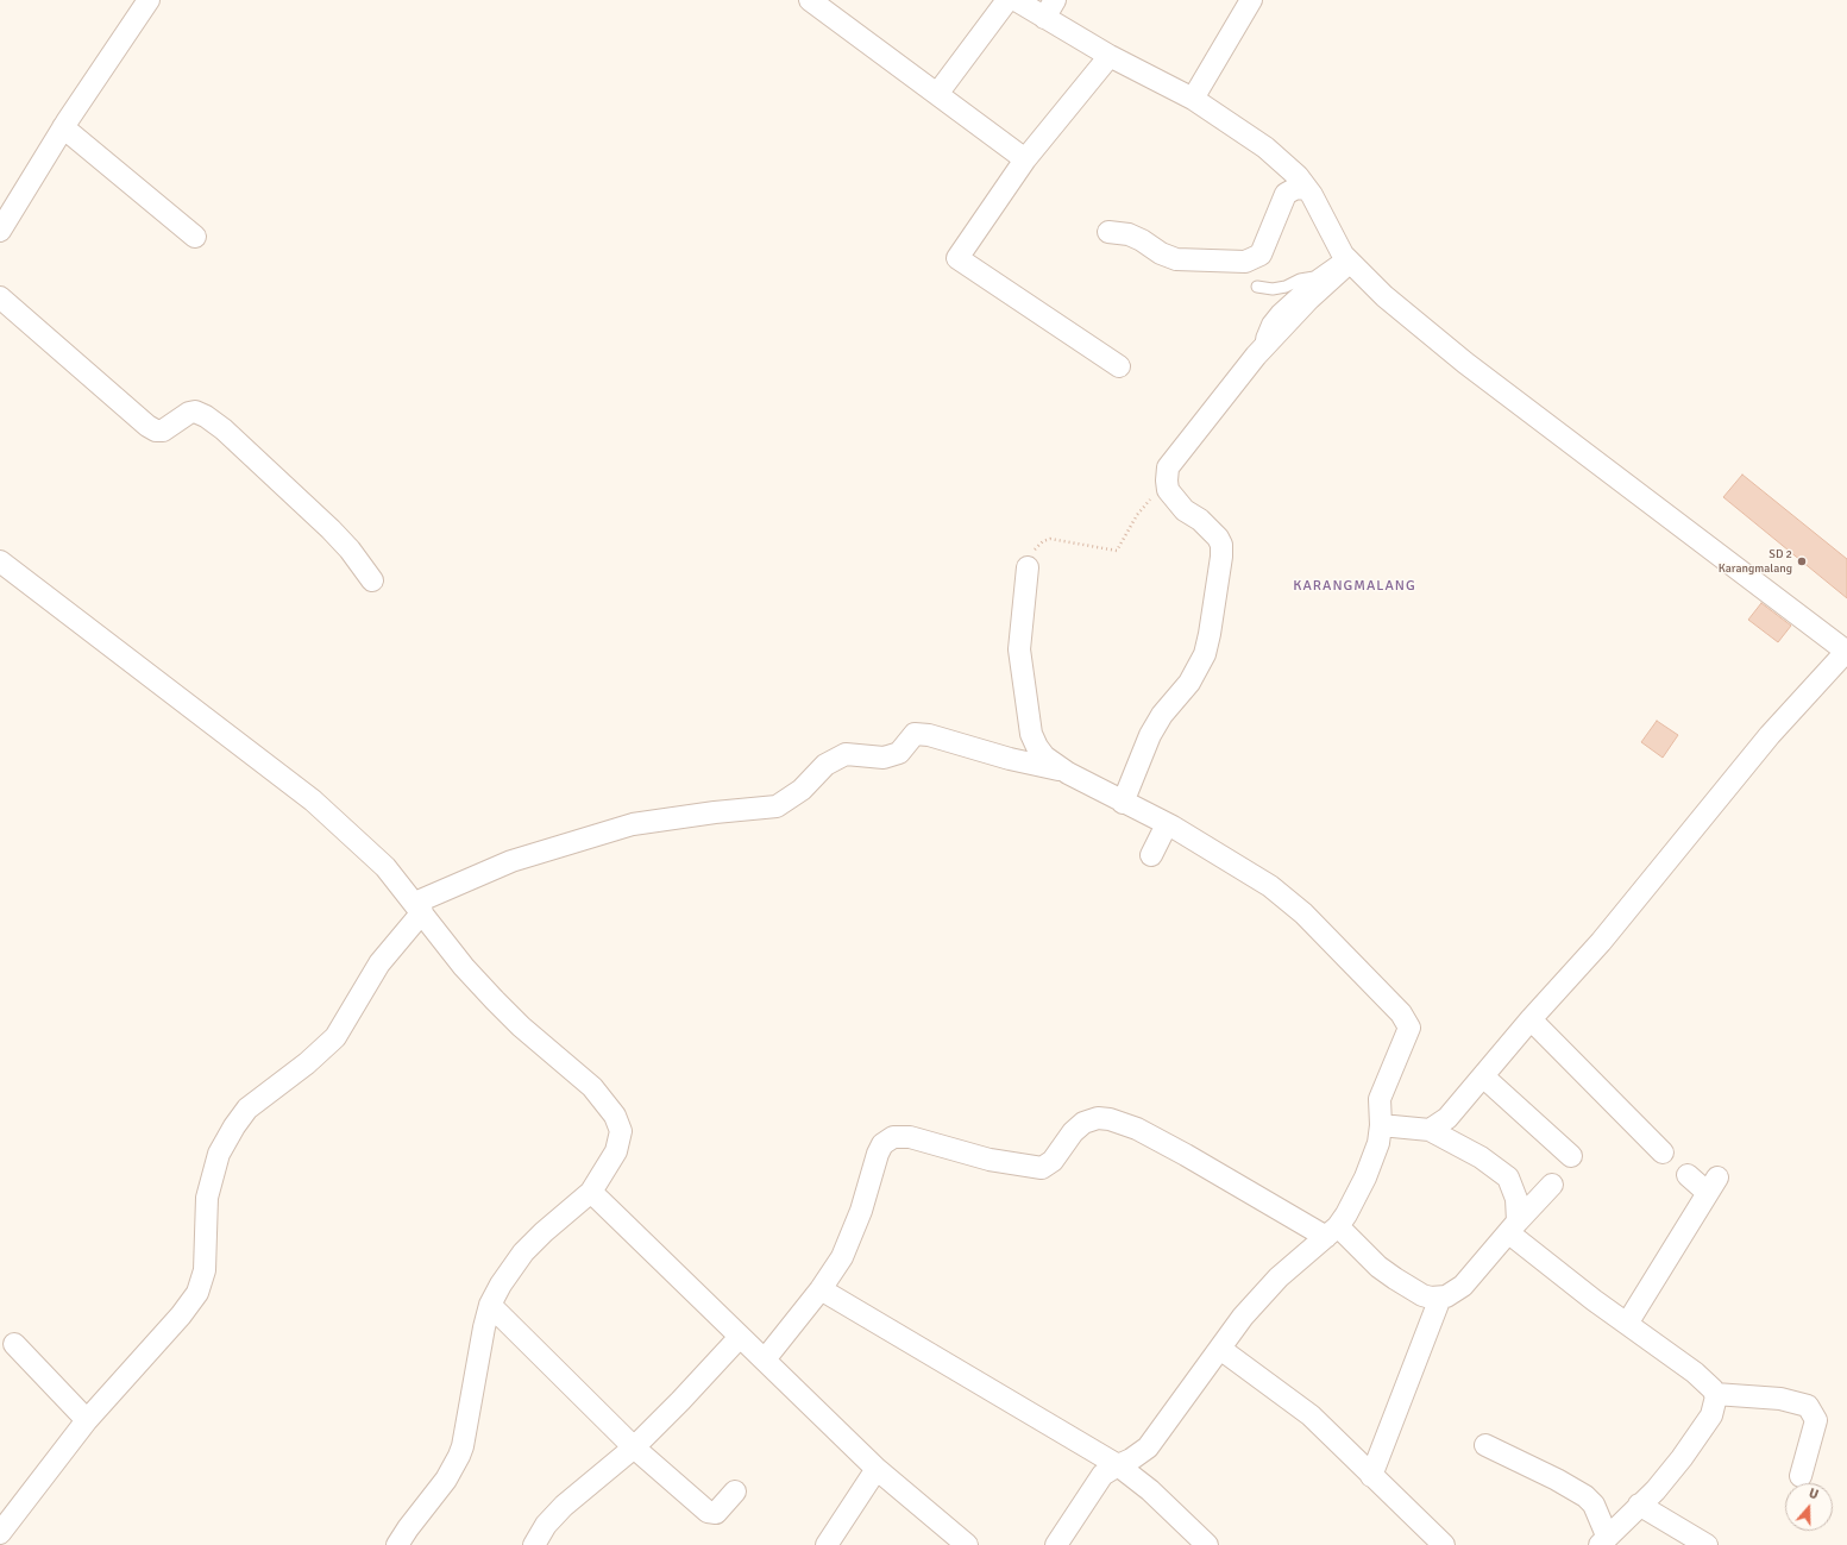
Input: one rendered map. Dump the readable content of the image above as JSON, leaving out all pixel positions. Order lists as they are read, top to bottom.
{
  "districts": ["KARANGMALANG"],
  "places": ["SD 2 Karangmalang"],
  "north": "top"
}
